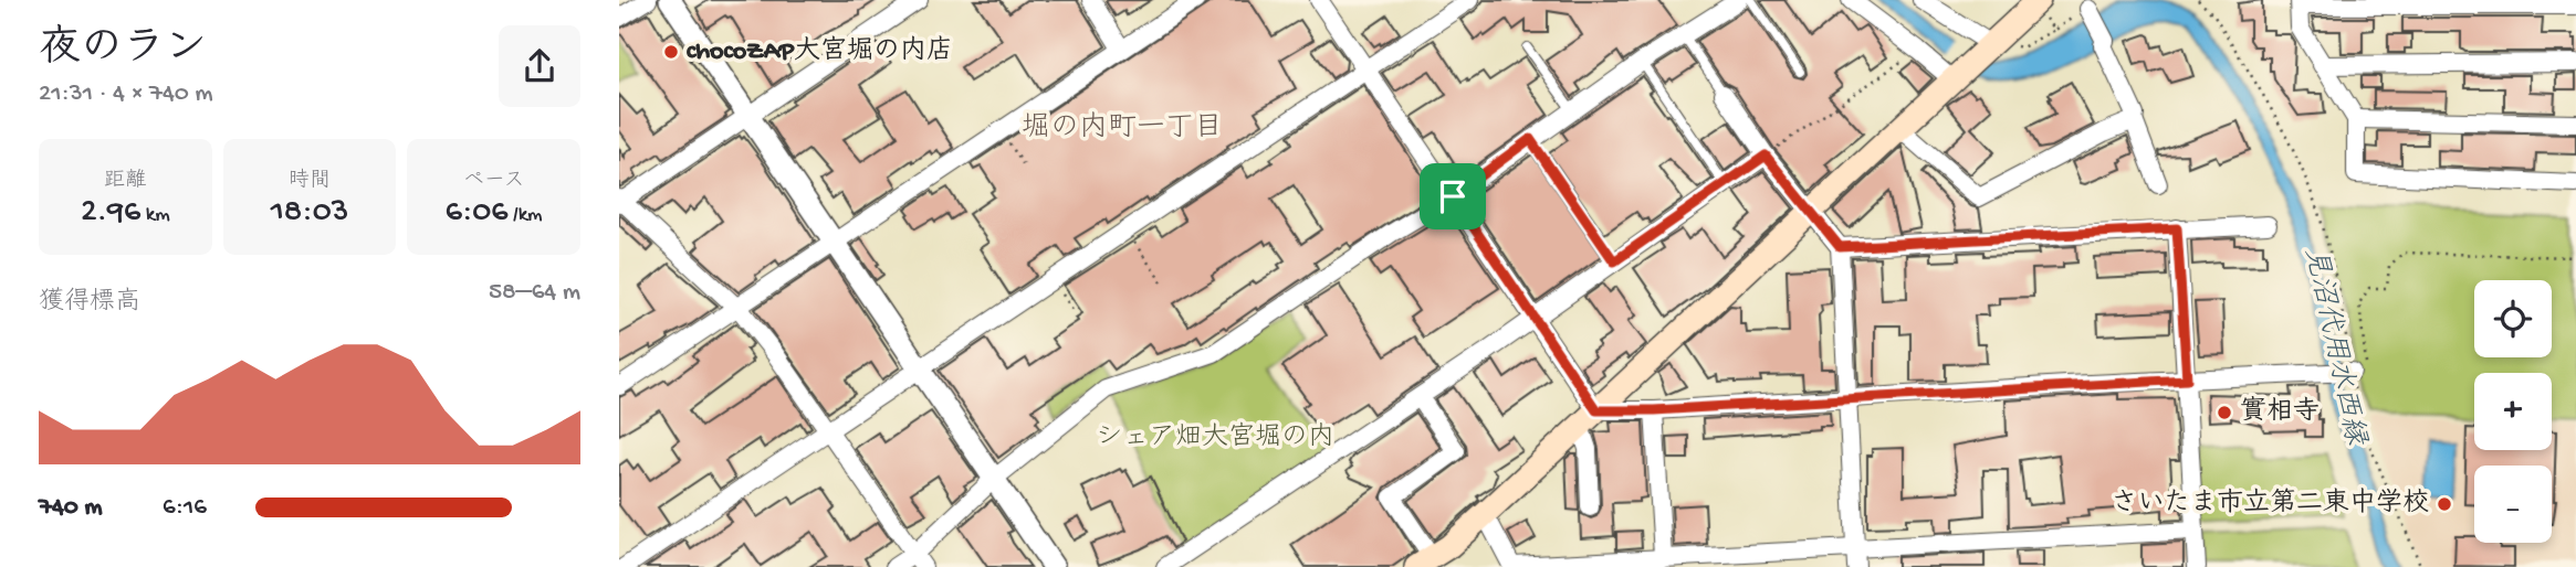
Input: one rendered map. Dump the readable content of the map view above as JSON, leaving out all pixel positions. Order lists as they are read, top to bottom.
{
  "districts": ["堀の内町一丁目"],
  "water": ["見沼代用水西縁"],
  "parks": ["シェア畑大宮堀の内"],
  "places": ["chocoZAP大宮堀の内店", "實相寺", "さいたま市立第二東中学校"],
  "page": {
    "heading": ["夜のラン", "21:31 · 4 × 740 m"],
    "stats": [
      ["距離", "2.96 km"],
      ["時間", "18:03"],
      ["ペース", "6:06 /km"]
    ],
    "chart": ["獲得標高", "58–64 m"],
    "map_buttons": ["+", "−"],
    "list": [
      {
        "name": "740 m",
        "note": "6:16"
      }
    ]
  }
}
